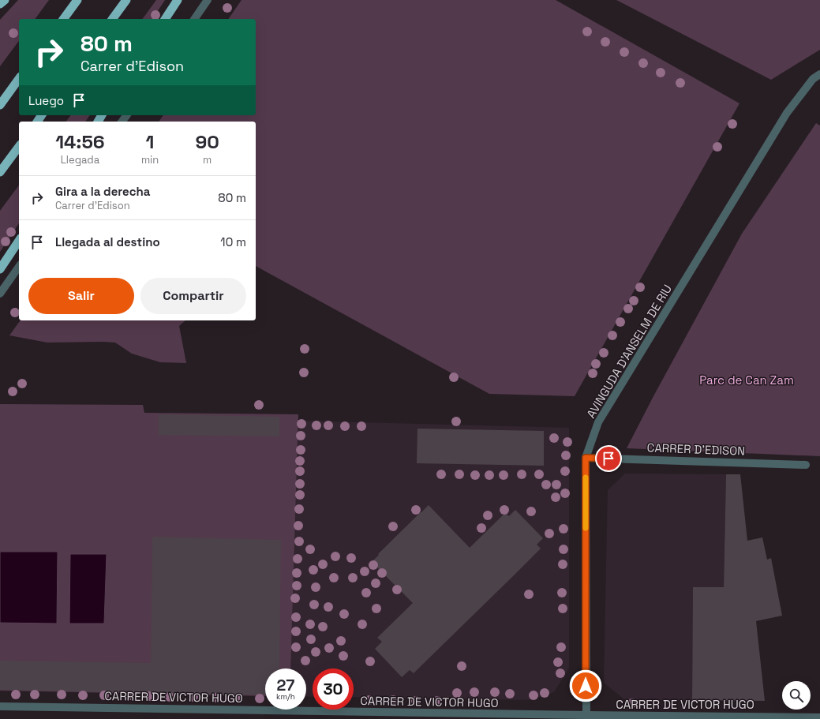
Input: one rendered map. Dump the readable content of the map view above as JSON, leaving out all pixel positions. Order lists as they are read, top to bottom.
{
  "streets": {
    "street": ["AVINGUDA D'ANSELM DE RIU", "CARRER D'EDISON", "CARRER DE VICTOR HUGO"]
  },
  "crossings": [
    ["AVINGUDA D'ANSELM DE RIU", "CARRER D'EDISON"],
    ["AVINGUDA D'ANSELM DE RIU", "CARRER DE VICTOR HUGO"]
  ],
  "parks": ["Parc de Can Zam"],
  "page": {
    "turn": ["80 m", "Carrer d'Edison"],
    "then": "Luego",
    "eta": [
      "14:56",
      "Llegada",
      "1",
      "min",
      "90",
      "m"
    ],
    "list": [
      {
        "name": "Gira a la derecha",
        "note": "Carrer d'Edison",
        "value": "80 m"
      },
      {
        "name": "Llegada al destino",
        "value": "10 m"
      }
    ],
    "buttons": ["Salir", "Compartir"],
    "speed": "27 km/h",
    "limit": "30"
  }
}
